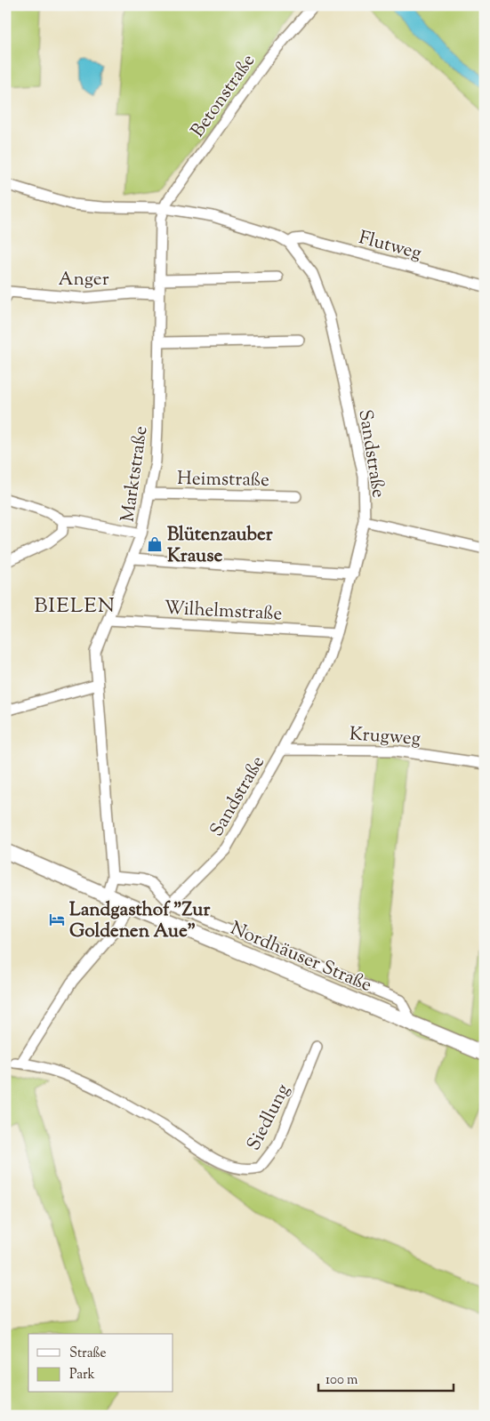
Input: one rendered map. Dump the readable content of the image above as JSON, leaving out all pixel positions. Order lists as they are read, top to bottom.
{
  "streets": {
    "main road": ["Nordhäuser Straße"],
    "street": [
      "Betonstraße",
      "Flutweg",
      "Anger",
      "Sandstraße",
      "Marktstraße",
      "Heimstraße",
      "Wilhelmstraße",
      "Krugweg",
      "Siedlung"
    ]
  },
  "crossings": [
    ["Betonstraße", "Sandstraße"],
    ["Betonstraße", "Marktstraße"],
    ["Flutweg", "Sandstraße"],
    ["Anger", "Marktstraße"],
    ["Sandstraße", "Marktstraße"],
    ["Sandstraße", "Wilhelmstraße"],
    ["Sandstraße", "Krugweg"],
    ["Sandstraße", "Nordhäuser Straße"],
    ["Marktstraße", "Heimstraße"],
    ["Marktstraße", "Wilhelmstraße"],
    ["Marktstraße", "Nordhäuser Straße"],
    ["Nordhäuser Straße", "Siedlung"]
  ],
  "districts": ["BIELEN"],
  "places": {
    "shop": ["Blütenzauber Krause"],
    "hotel": ["Landgasthof \"Zur Goldenen Aue\""]
  },
  "legend": ["Straße", "Park"],
  "scale_bar": "100 m"
}
